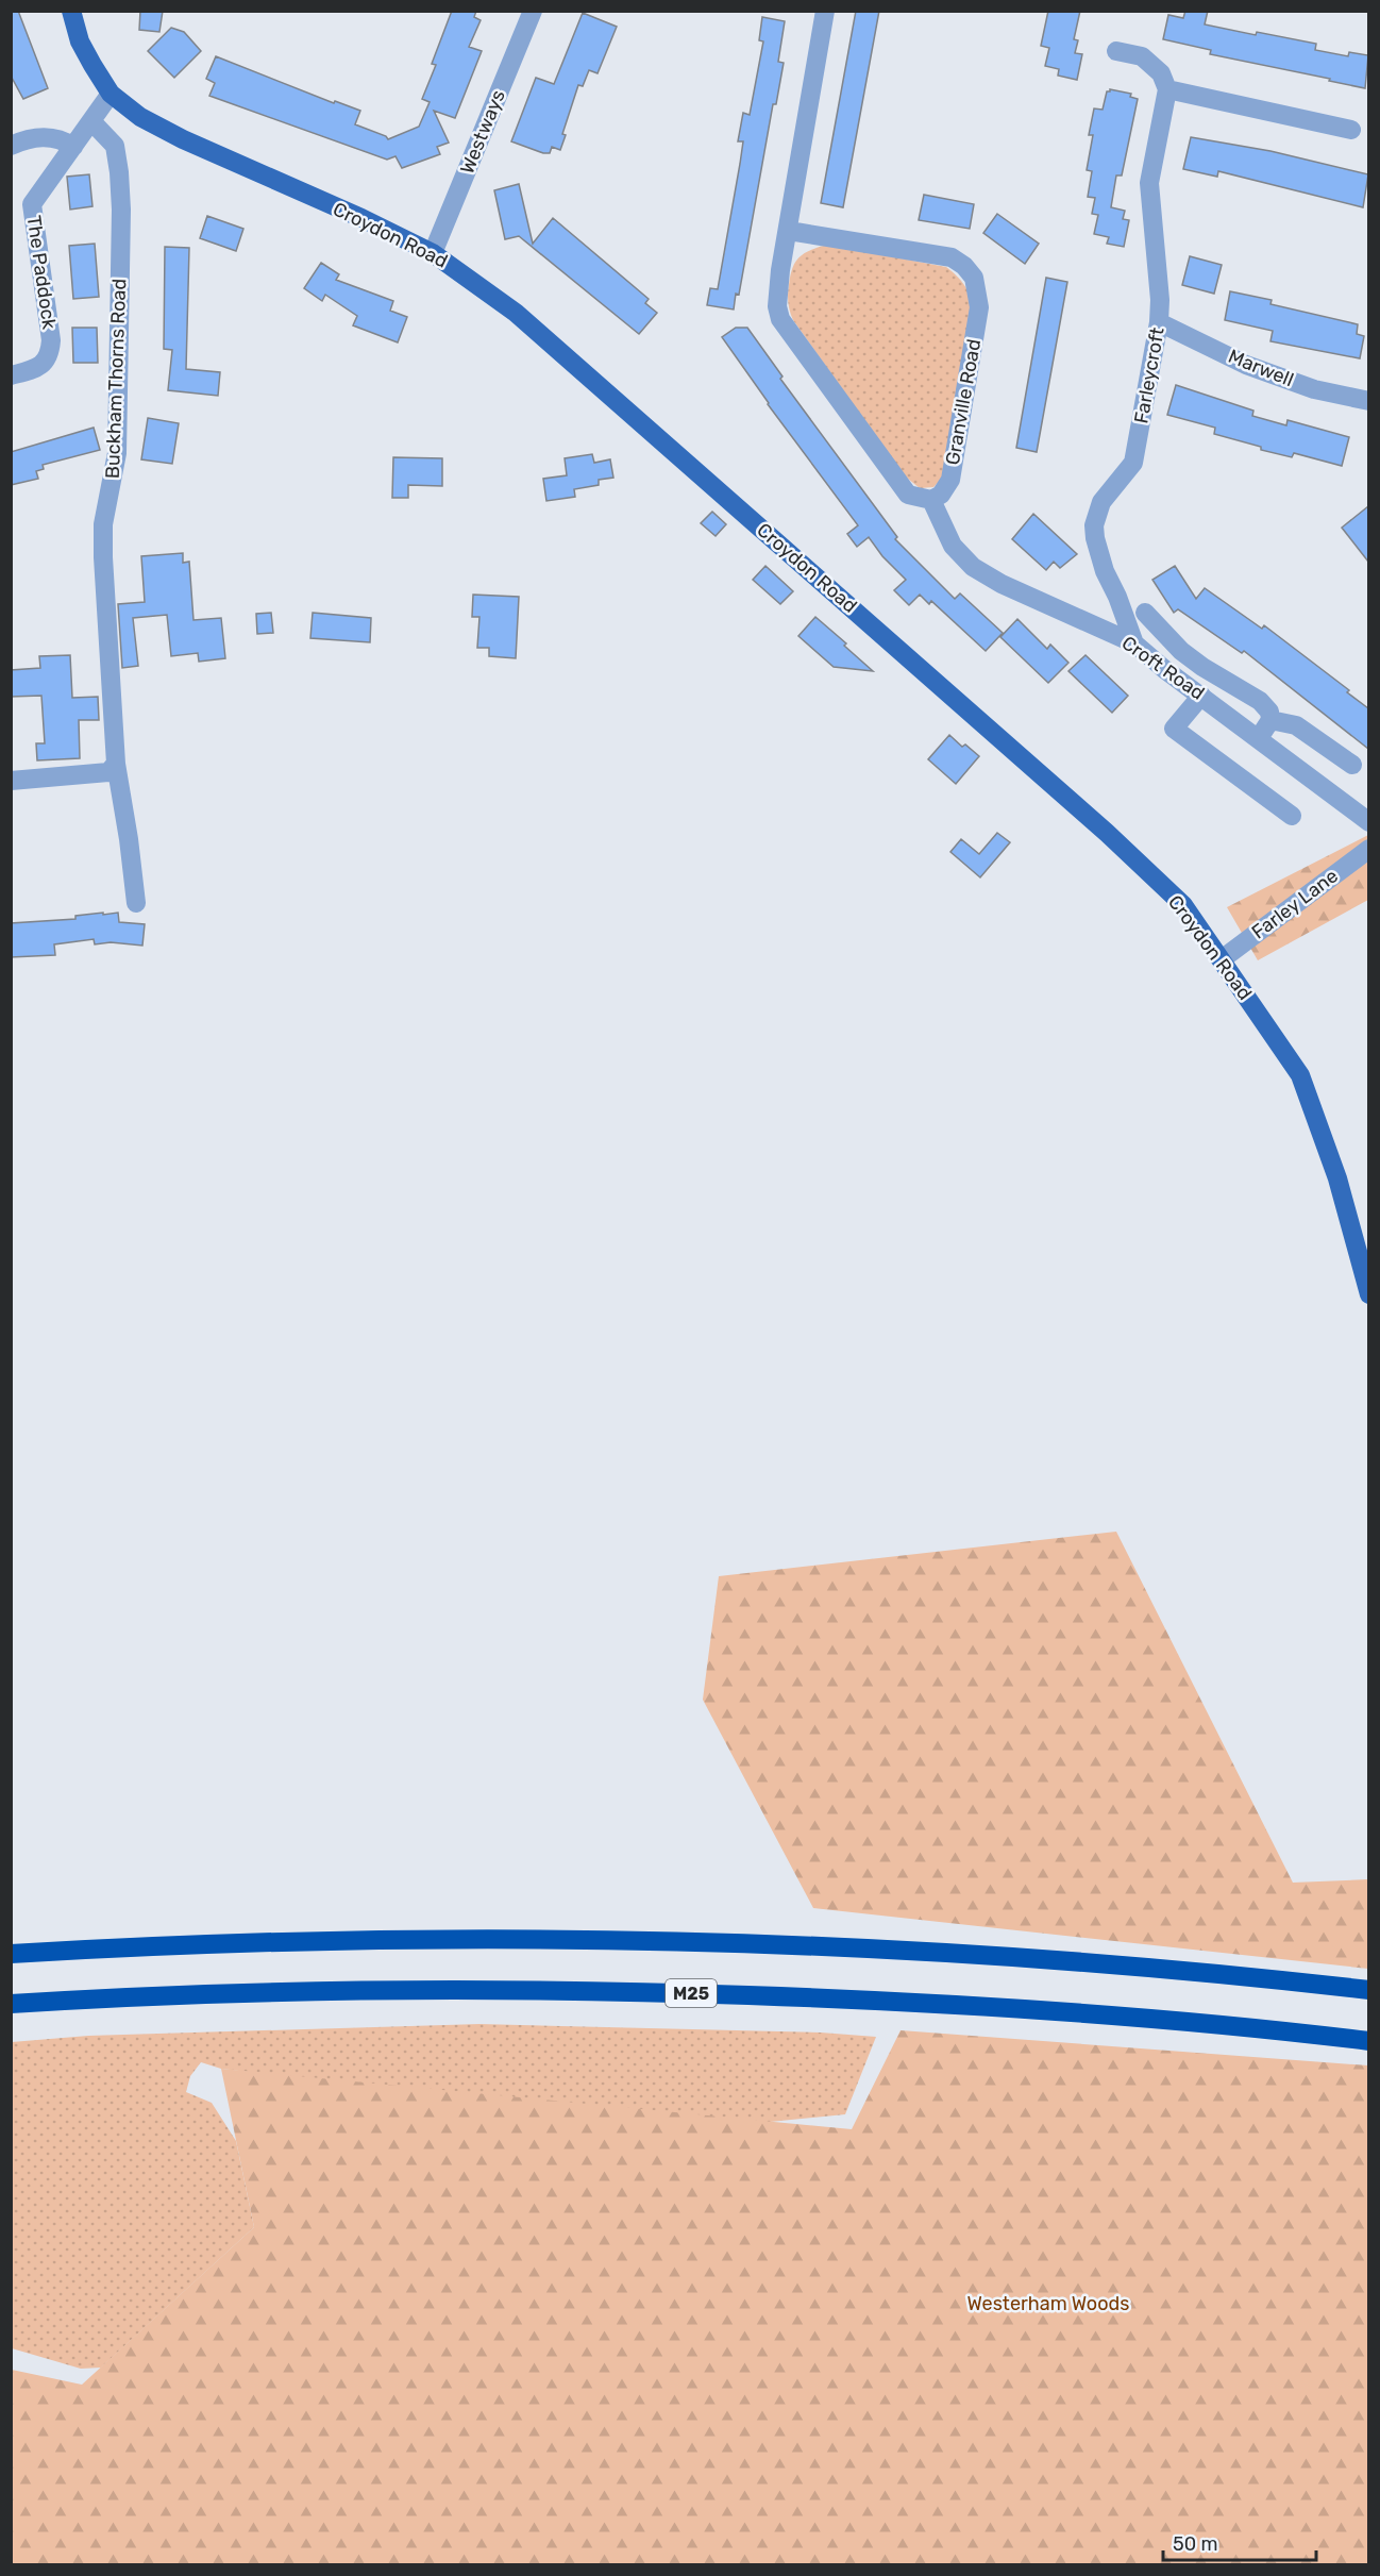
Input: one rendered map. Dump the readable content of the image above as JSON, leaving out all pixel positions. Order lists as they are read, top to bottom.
{
  "streets": {
    "highway": ["M25"],
    "main road": ["Croydon Road"],
    "street": [
      "Westways",
      "The Paddock",
      "Marwell",
      "Farleycroft",
      "Buckham Thorns Road",
      "Granville Road",
      "Croft Road",
      "Farley Lane"
    ]
  },
  "crossings": [
    ["Westways", "Croydon Road"],
    ["Croydon Road", "The Paddock"],
    ["Croydon Road", "Farley Lane"],
    ["The Paddock", "Buckham Thorns Road"],
    ["Marwell", "Farleycroft"],
    ["Farleycroft", "Croft Road"],
    ["Granville Road", "Croft Road"]
  ],
  "parks": ["Westerham Woods"],
  "scale_bar": "50 m"
}
